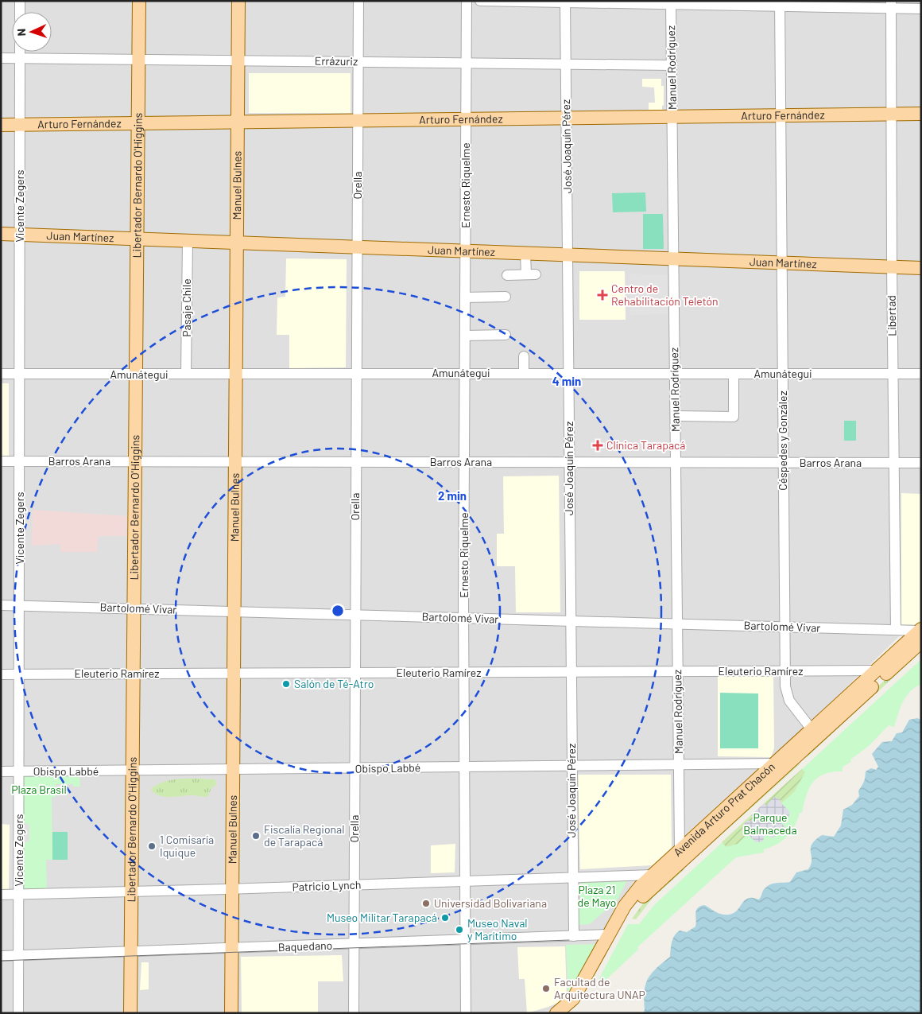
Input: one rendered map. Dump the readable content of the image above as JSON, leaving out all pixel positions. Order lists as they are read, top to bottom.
{
  "streets": {
    "main road": [
      "Arturo Fernández",
      "Libertador Bernardo O'Higgins",
      "Manuel Bulnes",
      "Juan Martínez",
      "Avenida Arturo Prat Chacón"
    ],
    "street": [
      "Errázuriz",
      "Manuel Rodríguez",
      "José Joaquín Pérez",
      "Orella",
      "Ernesto Riquelme",
      "Vicente Zegers",
      "Pasaje Chile",
      "Libertad",
      "Amunátegui",
      "Céspedes y González",
      "Barros Arana",
      "Bartolomé Vivar",
      "Eleuterio Ramírez",
      "Obispo Labbé",
      "Patricio Lynch",
      "Baquedano"
    ]
  },
  "crossings": [
    ["Errázuriz", "Manuel Rodríguez"],
    ["Errázuriz", "José Joaquín Pérez"],
    ["Errázuriz", "Libertador Bernardo O'Higgins"],
    ["Errázuriz", "Manuel Bulnes"],
    ["Errázuriz", "Orella"],
    ["Errázuriz", "Ernesto Riquelme"],
    ["Errázuriz", "Vicente Zegers"],
    ["Manuel Rodríguez", "Arturo Fernández"],
    ["Manuel Rodríguez", "Juan Martínez"],
    ["Manuel Rodríguez", "Amunátegui"],
    ["Manuel Rodríguez", "Barros Arana"],
    ["Manuel Rodríguez", "Bartolomé Vivar"],
    ["Manuel Rodríguez", "Eleuterio Ramírez"],
    ["Manuel Rodríguez", "Obispo Labbé"],
    ["Manuel Rodríguez", "Avenida Arturo Prat Chacón"],
    ["Arturo Fernández", "José Joaquín Pérez"],
    ["Arturo Fernández", "Libertador Bernardo O'Higgins"],
    ["Arturo Fernández", "Manuel Bulnes"],
    ["Arturo Fernández", "Orella"],
    ["Arturo Fernández", "Ernesto Riquelme"],
    ["Arturo Fernández", "Vicente Zegers"],
    ["Arturo Fernández", "Libertad"],
    ["Arturo Fernández", "Céspedes y González"],
    ["José Joaquín Pérez", "Juan Martínez"],
    ["José Joaquín Pérez", "Amunátegui"],
    ["José Joaquín Pérez", "Barros Arana"],
    ["José Joaquín Pérez", "Bartolomé Vivar"],
    ["José Joaquín Pérez", "Eleuterio Ramírez"],
    ["José Joaquín Pérez", "Obispo Labbé"],
    ["José Joaquín Pérez", "Patricio Lynch"],
    ["José Joaquín Pérez", "Baquedano"],
    ["Libertador Bernardo O'Higgins", "Juan Martínez"],
    ["Libertador Bernardo O'Higgins", "Amunátegui"],
    ["Libertador Bernardo O'Higgins", "Barros Arana"],
    ["Libertador Bernardo O'Higgins", "Bartolomé Vivar"],
    ["Libertador Bernardo O'Higgins", "Eleuterio Ramírez"],
    ["Libertador Bernardo O'Higgins", "Obispo Labbé"],
    ["Libertador Bernardo O'Higgins", "Patricio Lynch"],
    ["Libertador Bernardo O'Higgins", "Baquedano"],
    ["Manuel Bulnes", "Juan Martínez"],
    ["Manuel Bulnes", "Amunátegui"],
    ["Manuel Bulnes", "Barros Arana"],
    ["Manuel Bulnes", "Bartolomé Vivar"],
    ["Manuel Bulnes", "Eleuterio Ramírez"],
    ["Manuel Bulnes", "Obispo Labbé"],
    ["Manuel Bulnes", "Patricio Lynch"],
    ["Manuel Bulnes", "Baquedano"],
    ["Orella", "Juan Martínez"],
    ["Orella", "Amunátegui"],
    ["Orella", "Barros Arana"],
    ["Orella", "Bartolomé Vivar"],
    ["Orella", "Eleuterio Ramírez"],
    ["Orella", "Obispo Labbé"],
    ["Orella", "Patricio Lynch"],
    ["Orella", "Baquedano"],
    ["Ernesto Riquelme", "Juan Martínez"],
    ["Ernesto Riquelme", "Amunátegui"],
    ["Ernesto Riquelme", "Barros Arana"],
    ["Ernesto Riquelme", "Bartolomé Vivar"],
    ["Ernesto Riquelme", "Eleuterio Ramírez"],
    ["Ernesto Riquelme", "Obispo Labbé"],
    ["Ernesto Riquelme", "Patricio Lynch"],
    ["Ernesto Riquelme", "Baquedano"],
    ["Vicente Zegers", "Juan Martínez"],
    ["Vicente Zegers", "Amunátegui"],
    ["Vicente Zegers", "Barros Arana"],
    ["Vicente Zegers", "Bartolomé Vivar"],
    ["Vicente Zegers", "Eleuterio Ramírez"],
    ["Vicente Zegers", "Obispo Labbé"],
    ["Vicente Zegers", "Patricio Lynch"],
    ["Vicente Zegers", "Baquedano"],
    ["Juan Martínez", "Pasaje Chile"],
    ["Juan Martínez", "Libertad"],
    ["Juan Martínez", "Céspedes y González"],
    ["Pasaje Chile", "Amunátegui"],
    ["Libertad", "Amunátegui"],
    ["Libertad", "Barros Arana"],
    ["Libertad", "Bartolomé Vivar"],
    ["Amunátegui", "Céspedes y González"],
    ["Céspedes y González", "Barros Arana"],
    ["Céspedes y González", "Bartolomé Vivar"],
    ["Céspedes y González", "Eleuterio Ramírez"],
    ["Céspedes y González", "Avenida Arturo Prat Chacón"],
    ["Bartolomé Vivar", "Avenida Arturo Prat Chacón"],
    ["Eleuterio Ramírez", "Avenida Arturo Prat Chacón"],
    ["Obispo Labbé", "Avenida Arturo Prat Chacón"],
    ["Avenida Arturo Prat Chacón", "Patricio Lynch"],
    ["Avenida Arturo Prat Chacón", "Baquedano"]
  ],
  "parks": ["Plaza Brasil", "Parque Balmaceda", "Plaza 21 de Mayo"],
  "places": {
    "health": ["Centro de Rehabilitación Teletón", "Clínica Tarapacá"],
    "other": [
      "Salón de Té-Atro",
      "Fiscalía Regional de Tarapacá",
      "1 Comisaría Iquique",
      "Universidad Bolivariana",
      "Museo Militar Tarapacá",
      "Museo Naval y Marítimo",
      "Facultad de Arquitectura UNAP"
    ]
  },
  "north": "left",
  "rings": ["4 min", "2 min"]
}
